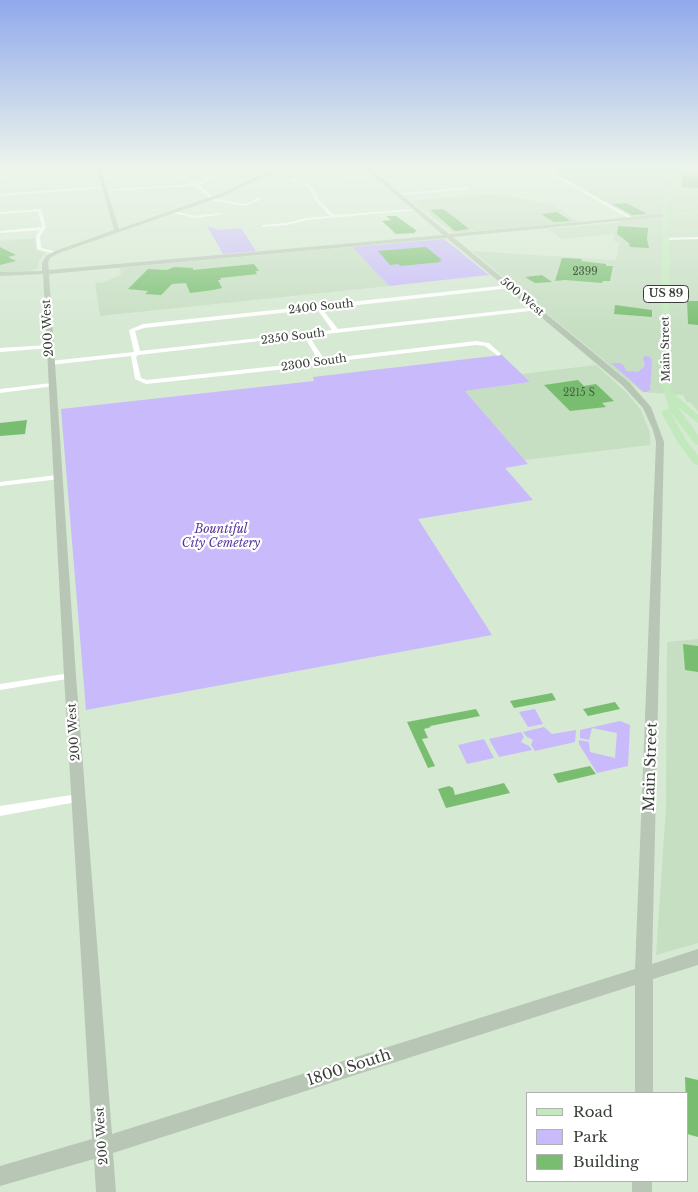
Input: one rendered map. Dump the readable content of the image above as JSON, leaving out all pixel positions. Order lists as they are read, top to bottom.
{
  "streets": {
    "main road": ["US 89", "Main Street"],
    "street": [
      "500 West",
      "2400 South",
      "200 West",
      "2350 South",
      "2300 South",
      "1800 South"
    ]
  },
  "crossings": [
    ["US 89", "Main Street"],
    ["500 West", "2400 South"],
    ["500 West", "2350 South"],
    ["500 West", "Main Street"],
    ["2400 South", "2350 South"],
    ["200 West", "2350 South"],
    ["200 West", "1800 South"],
    ["Main Street", "1800 South"]
  ],
  "parks": ["Bountiful City Cemetery"],
  "house_numbers": ["2399", "2215 S"],
  "legend": ["Road", "Park", "Building"]
}
